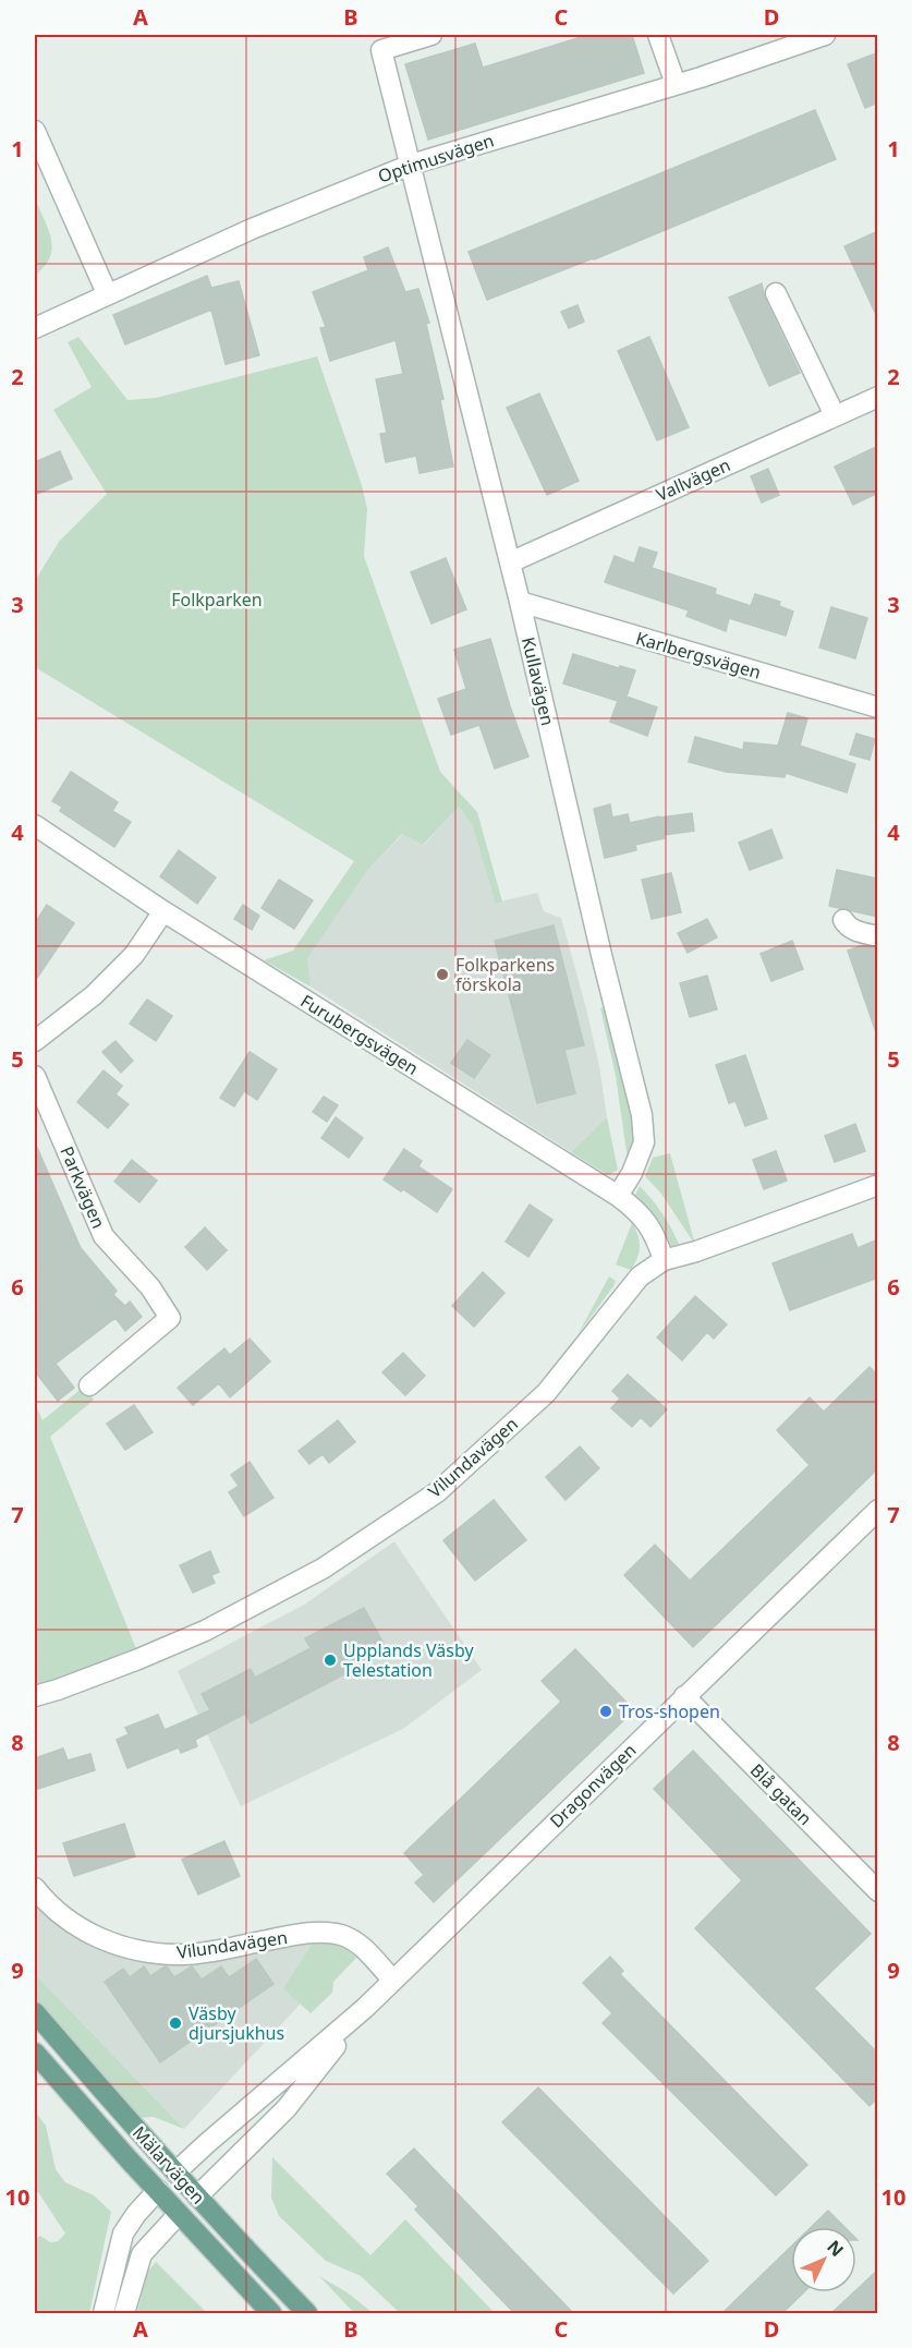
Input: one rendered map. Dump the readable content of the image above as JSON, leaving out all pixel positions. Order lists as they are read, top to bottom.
{
  "streets": {
    "main road": ["Mälarvägen"],
    "street": [
      "Optimusvägen",
      "Vallvägen",
      "Karlbergsvägen",
      "Kullavägen",
      "Furubergsvägen",
      "Parkvägen",
      "Vilundavägen",
      "Dragonvägen",
      "Blå gatan"
    ]
  },
  "crossings": [
    ["Optimusvägen", "Kullavägen"],
    ["Vallvägen", "Kullavägen"],
    ["Karlbergsvägen", "Kullavägen"],
    ["Kullavägen", "Furubergsvägen"],
    ["Furubergsvägen", "Vilundavägen"],
    ["Vilundavägen", "Dragonvägen"],
    ["Dragonvägen", "Blå gatan"],
    ["Dragonvägen", "Mälarvägen"]
  ],
  "parks": ["Folkparken"],
  "places": [
    "Folkparkens förskola",
    "Upplands Väsby Telestation",
    "Tros-shopen",
    "Väsby djursjukhus"
  ],
  "north": "top right",
  "grid": {
    "columns": [
      "A",
      "B",
      "C",
      "D"
    ],
    "rows": [
      "1",
      "2",
      "3",
      "4",
      "5",
      "6",
      "7",
      "8",
      "9",
      "10"
    ]
  }
}
